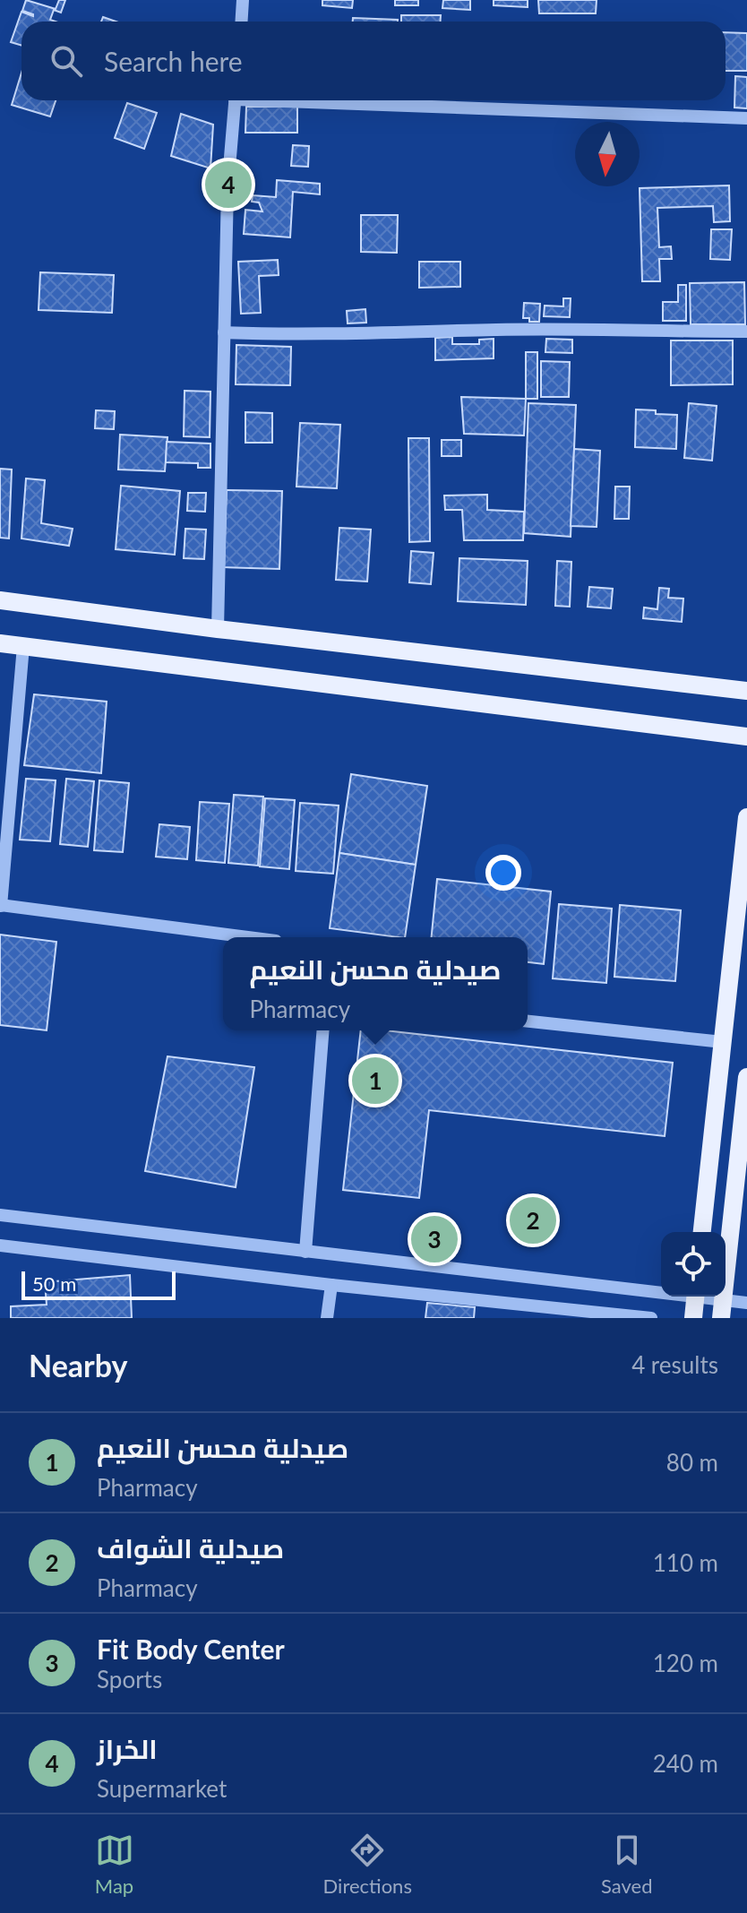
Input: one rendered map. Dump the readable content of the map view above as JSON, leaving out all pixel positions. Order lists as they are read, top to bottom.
{
  "scale_bar": "50 m",
  "north": "bottom",
  "page": {
    "search": "Search here",
    "pins": [
      "4",
      "1",
      "2",
      "3"
    ],
    "popup": ["صيدلية محسن النعيم", "Pharmacy"],
    "scale": "50 m",
    "heading": ["Nearby", "4 results"],
    "list": [
      {
        "mark": "1",
        "name": "صيدلية محسن النعيم",
        "note": "Pharmacy",
        "value": "80 m"
      },
      {
        "mark": "2",
        "name": "صيدلية الشواف",
        "note": "Pharmacy",
        "value": "110 m"
      },
      {
        "mark": "3",
        "name": "Fit Body Center",
        "note": "Sports",
        "value": "120 m"
      },
      {
        "mark": "4",
        "name": "الخراز",
        "note": "Supermarket",
        "value": "240 m"
      }
    ],
    "nav": ["Map", "Directions", "Saved"]
  }
}
